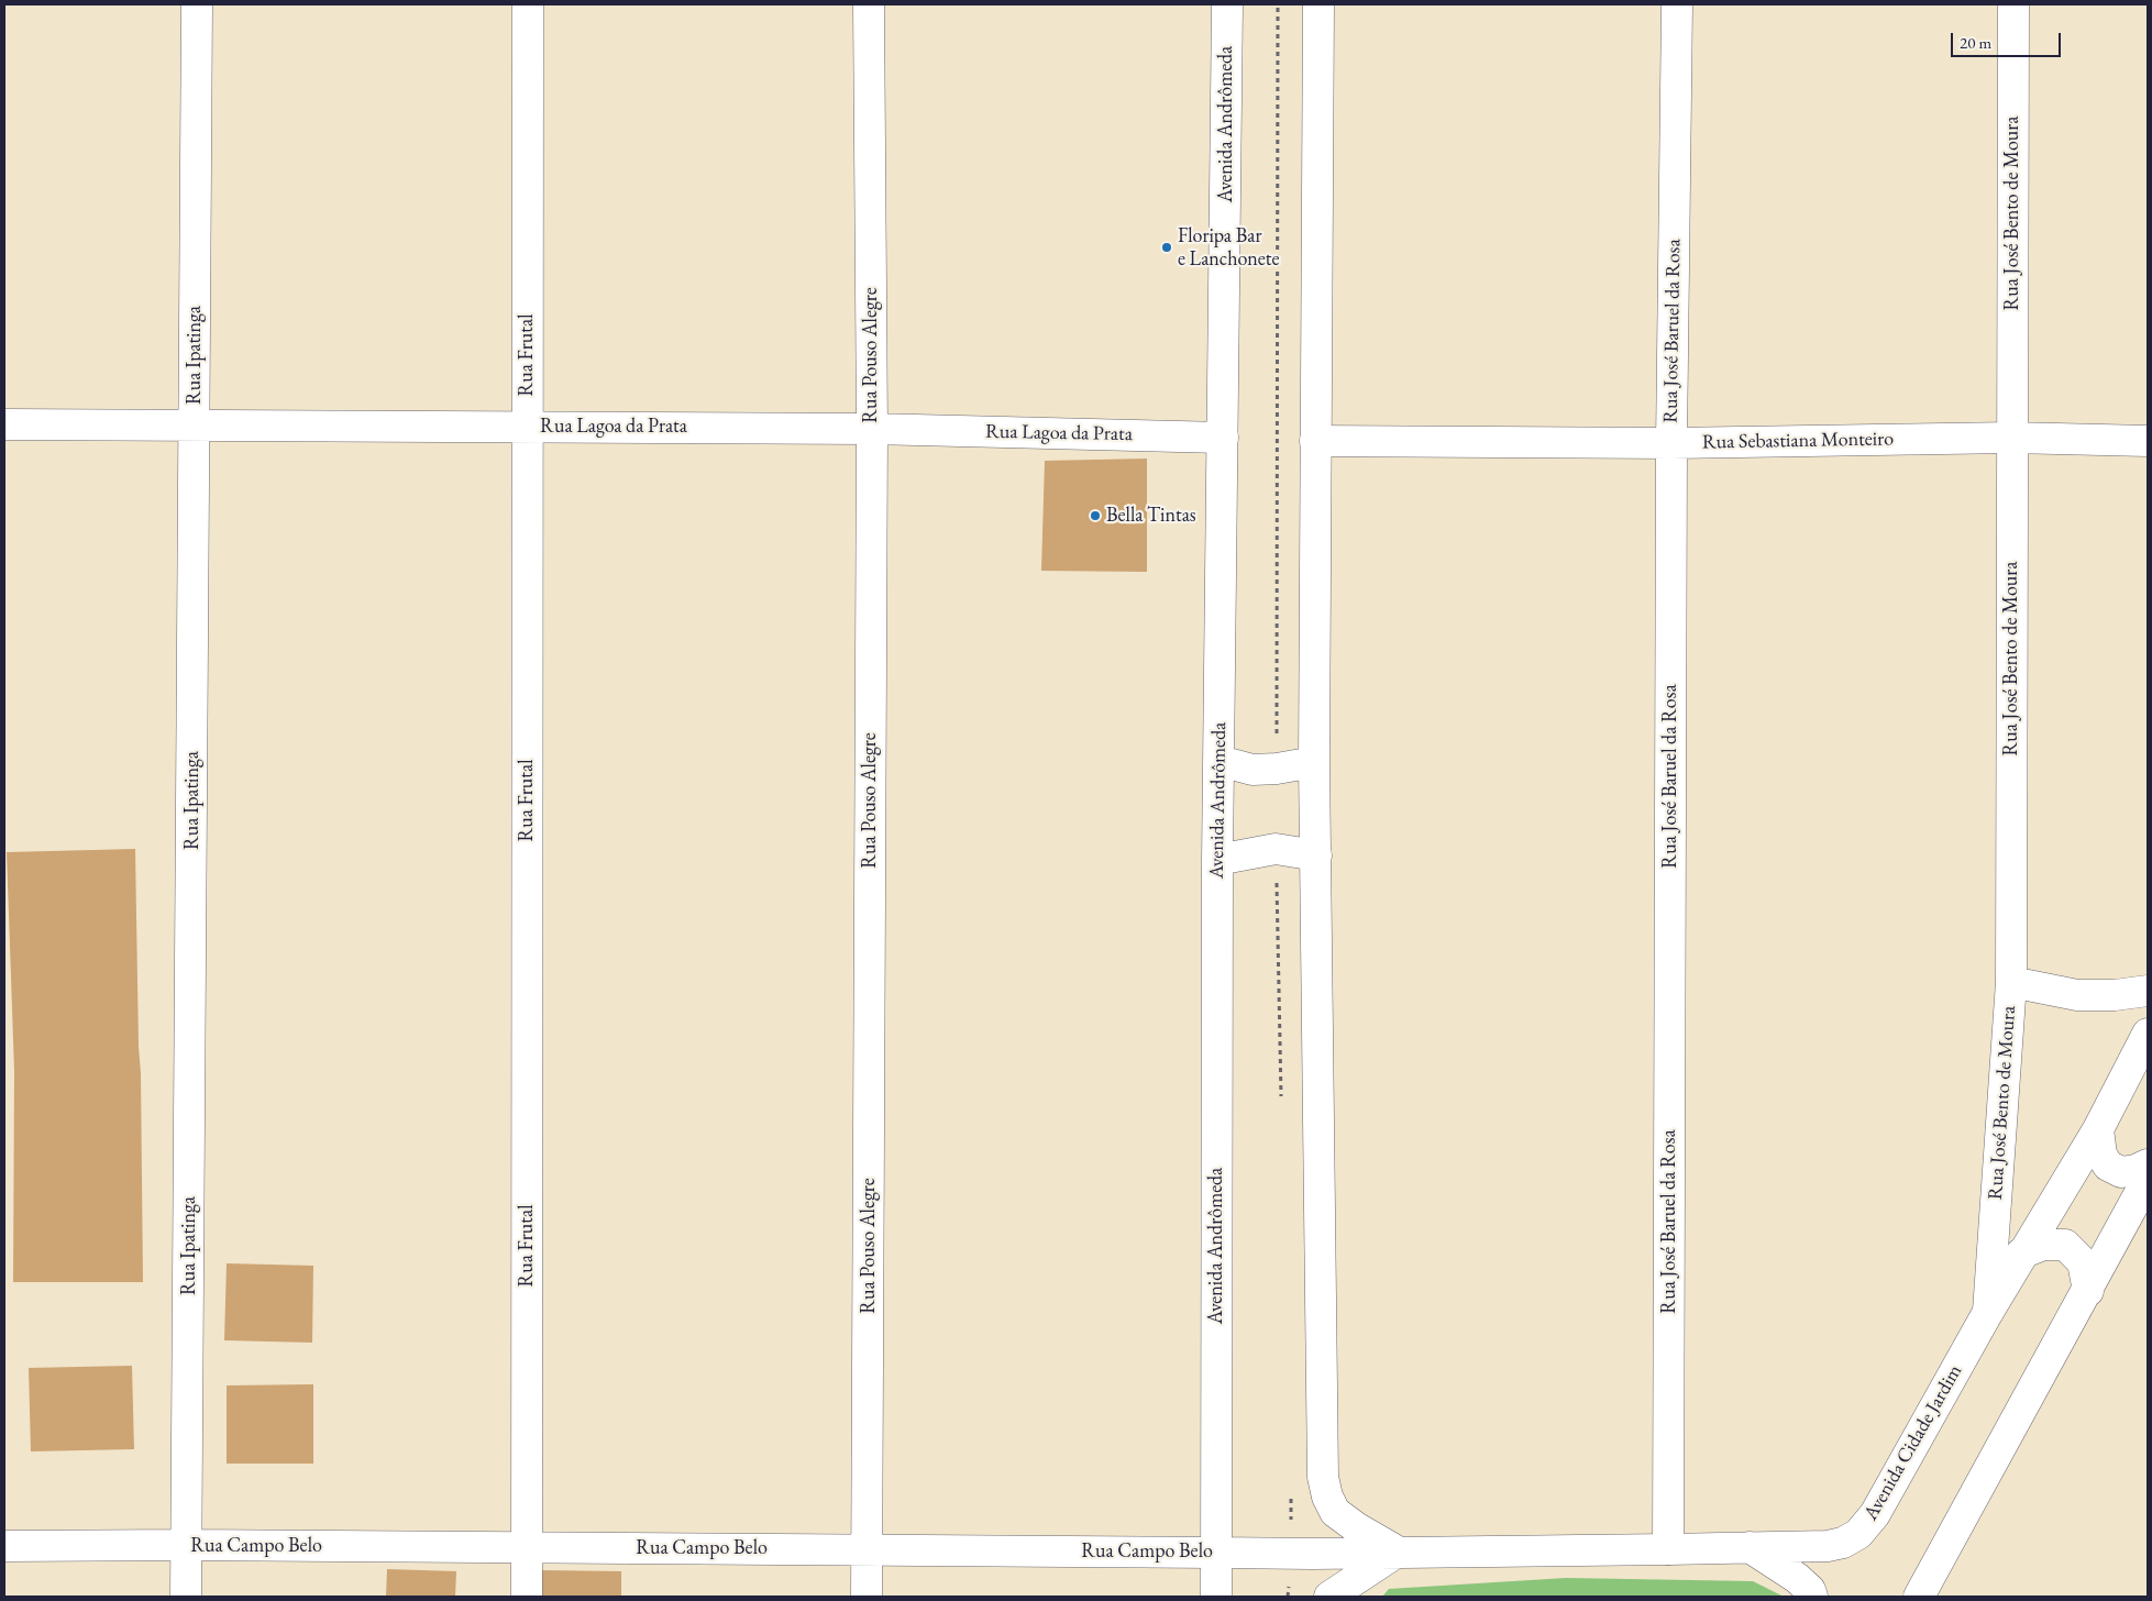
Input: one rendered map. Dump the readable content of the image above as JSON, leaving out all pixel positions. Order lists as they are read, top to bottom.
{
  "streets": {
    "street": [
      "Avenida Andrômeda",
      "Rua José Bento de Moura",
      "Rua José Baruel da Rosa",
      "Rua Ipatinga",
      "Rua Frutal",
      "Rua Pouso Alegre",
      "Rua Lagoa da Prata",
      "Rua Sebastiana Monteiro",
      "Avenida Cidade Jardim",
      "Rua Campo Belo"
    ]
  },
  "crossings": [
    ["Avenida Andrômeda", "Rua Lagoa da Prata"],
    ["Avenida Andrômeda", "Rua Campo Belo"],
    ["Rua José Bento de Moura", "Rua Sebastiana Monteiro"],
    ["Rua José Bento de Moura", "Avenida Cidade Jardim"],
    ["Rua José Baruel da Rosa", "Rua Sebastiana Monteiro"],
    ["Rua José Baruel da Rosa", "Avenida Cidade Jardim"],
    ["Rua Ipatinga", "Rua Lagoa da Prata"],
    ["Rua Ipatinga", "Rua Campo Belo"],
    ["Rua Frutal", "Rua Lagoa da Prata"],
    ["Rua Frutal", "Rua Campo Belo"],
    ["Rua Pouso Alegre", "Rua Lagoa da Prata"],
    ["Rua Pouso Alegre", "Rua Campo Belo"],
    ["Avenida Cidade Jardim", "Rua Campo Belo"]
  ],
  "places": ["Floripa Bar e Lanchonete", "Bella Tintas"],
  "scale_bar": "20 m"
}
